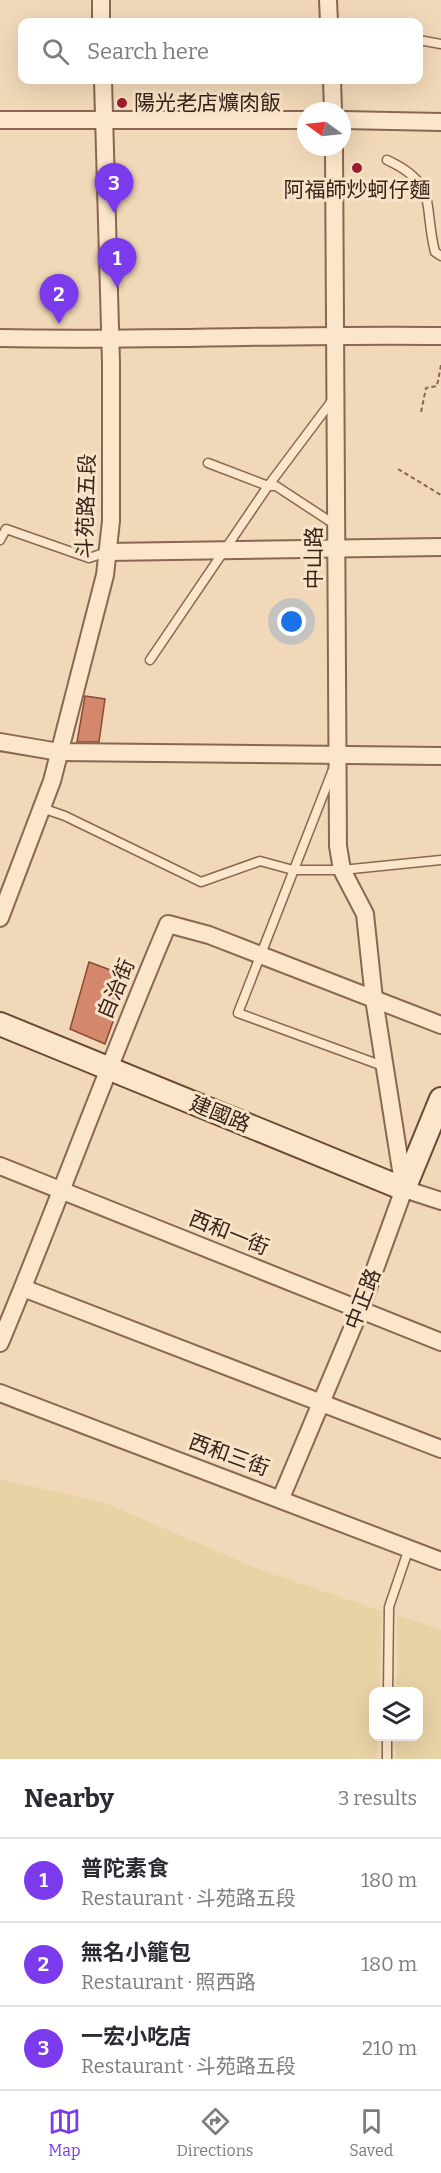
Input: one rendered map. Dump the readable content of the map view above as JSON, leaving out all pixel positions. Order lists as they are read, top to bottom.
{
  "streets": {
    "main road": ["建國路", "中正路"],
    "street": [
      "斗苑路五段",
      "中山路",
      "自治街",
      "西和一街",
      "西和三街"
    ]
  },
  "crossings": [
    ["中山路", "自治街"],
    ["自治街", "建國路"],
    ["自治街", "西和一街"],
    ["建國路", "中正路"],
    ["西和一街", "中正路"],
    ["中正路", "西和三街"]
  ],
  "places": ["陽光老店爌肉飯", "阿福師炒蚵仔麵"],
  "north": "left",
  "page": {
    "search": "Search here",
    "pins": ["3", "1", "2"],
    "heading": ["Nearby", "3 results"],
    "list": [
      {
        "mark": "1",
        "name": "普陀素食",
        "note": "Restaurant · 斗苑路五段",
        "value": "180 m"
      },
      {
        "mark": "2",
        "name": "無名小籠包",
        "note": "Restaurant · 照西路",
        "value": "180 m"
      },
      {
        "mark": "3",
        "name": "一宏小吃店",
        "note": "Restaurant · 斗苑路五段",
        "value": "210 m"
      }
    ],
    "nav": ["Map", "Directions", "Saved"]
  }
}
